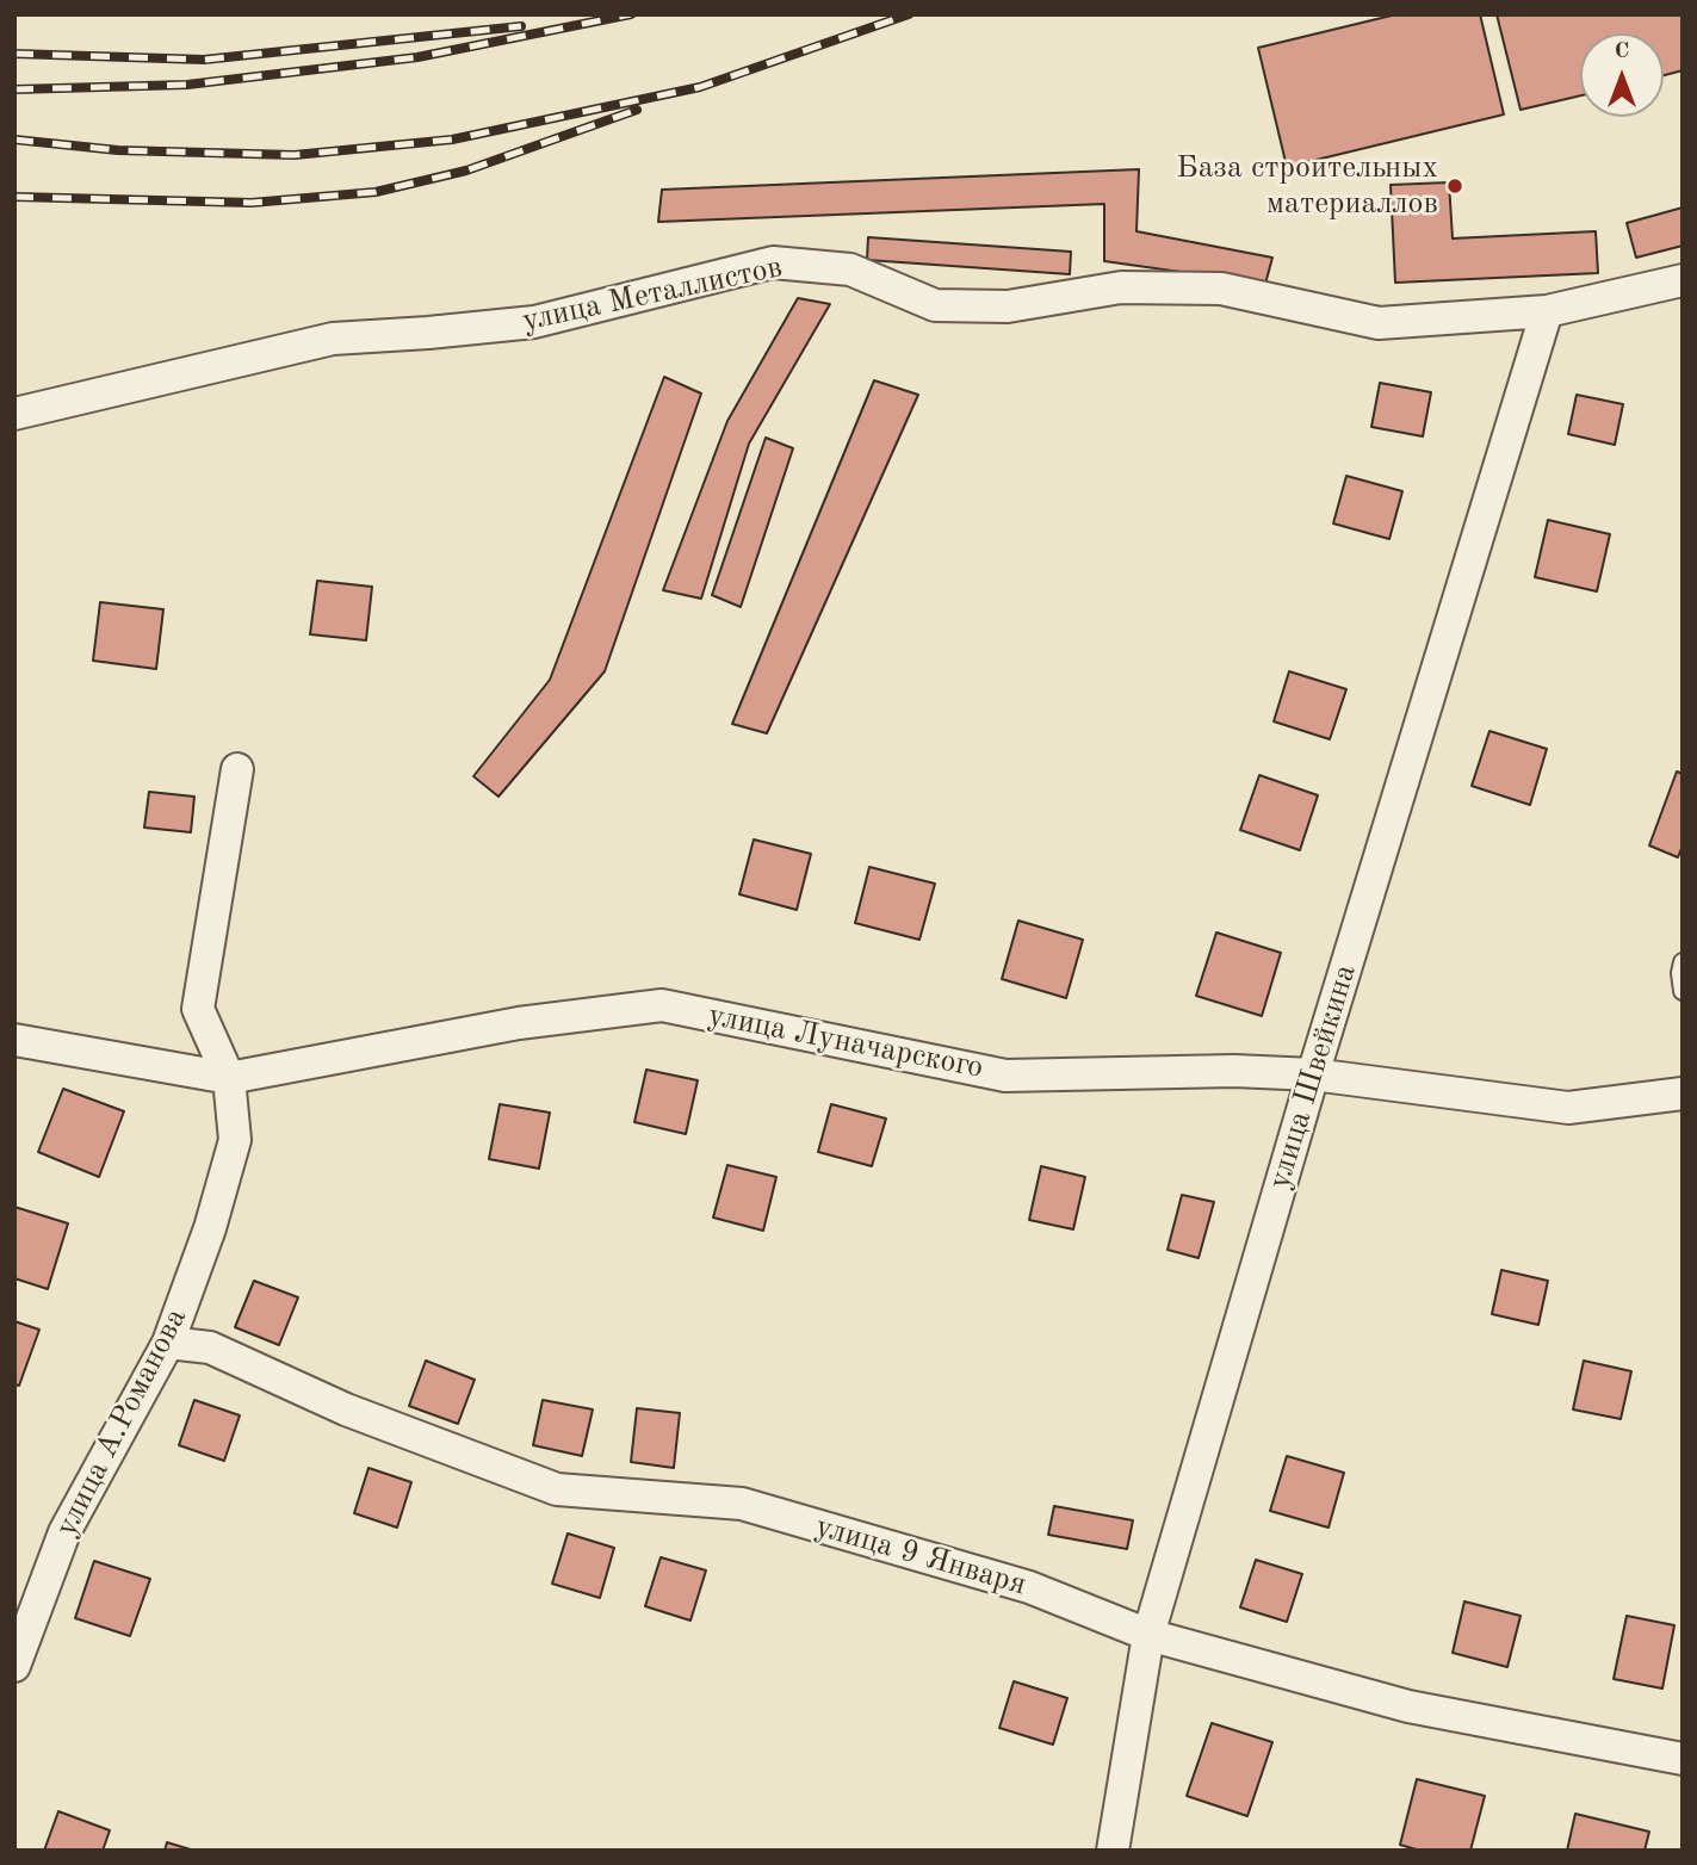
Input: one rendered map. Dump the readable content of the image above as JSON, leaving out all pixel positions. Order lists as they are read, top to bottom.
{
  "streets": {
    "street": [
      "улица Металлистов",
      "улица Луначарского",
      "улица Швейкина",
      "улица А.Романова",
      "улица 9 Января"
    ]
  },
  "crossings": [
    ["улица Металлистов", "улица Швейкина"],
    ["улица Луначарского", "улица Швейкина"],
    ["улица Луначарского", "улица А.Романова"],
    ["улица Швейкина", "улица 9 Января"],
    ["улица А.Романова", "улица 9 Января"]
  ],
  "places": ["База cтроительных материаллов"],
  "north": "top"
}
